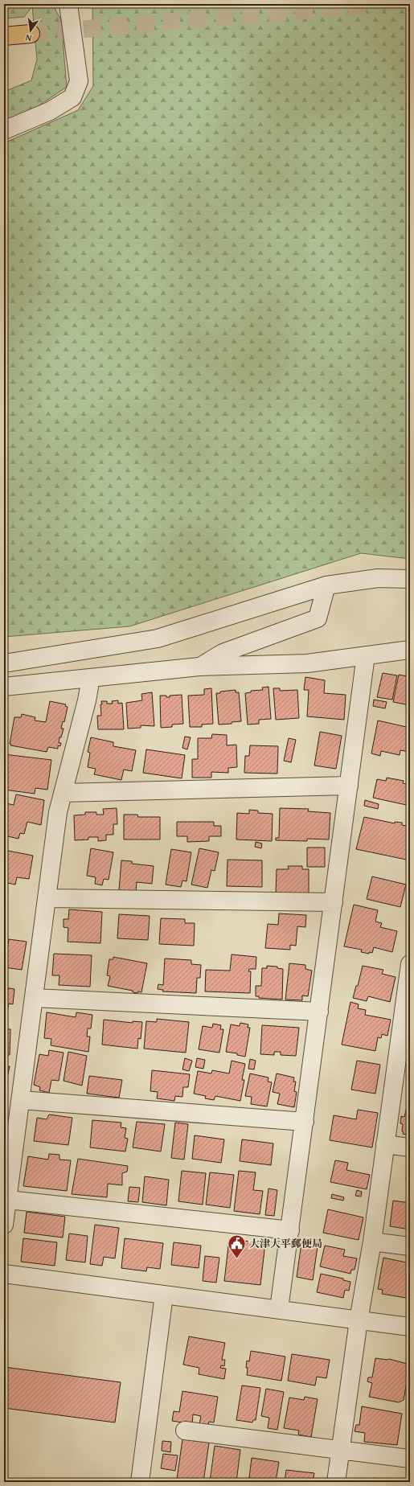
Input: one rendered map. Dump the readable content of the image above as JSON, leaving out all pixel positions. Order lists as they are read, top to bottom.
{
  "places": {
    "public building": ["大津大平郵便局"]
  },
  "north": "bottom"
}
